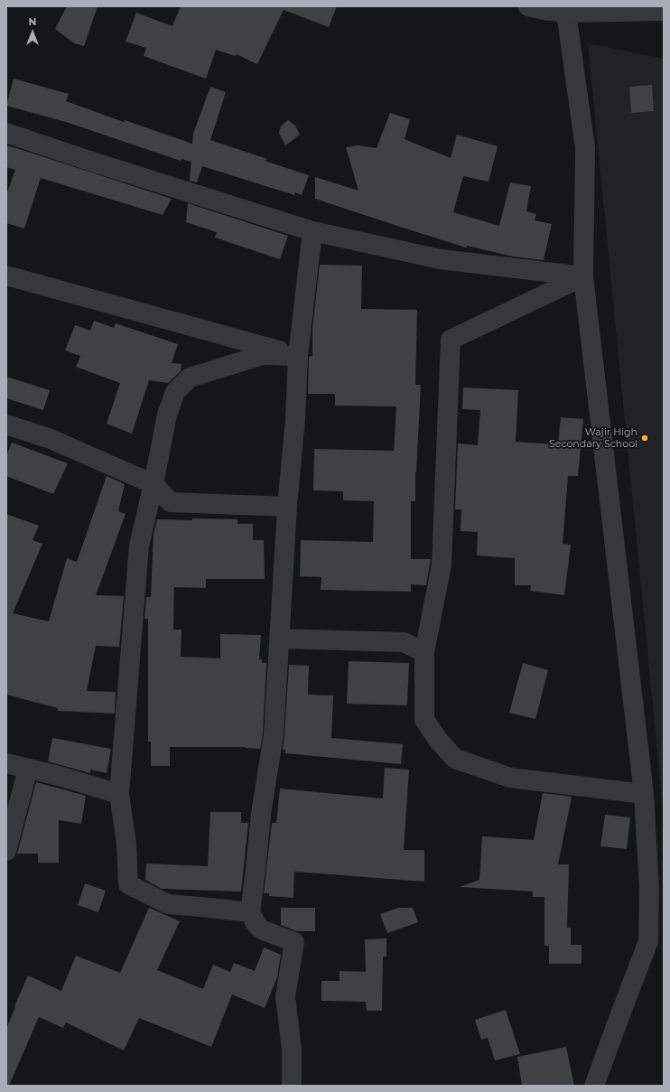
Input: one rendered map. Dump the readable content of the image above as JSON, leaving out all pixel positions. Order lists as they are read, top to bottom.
{
  "places": ["Wajir High Secondary School"],
  "north": "top"
}
